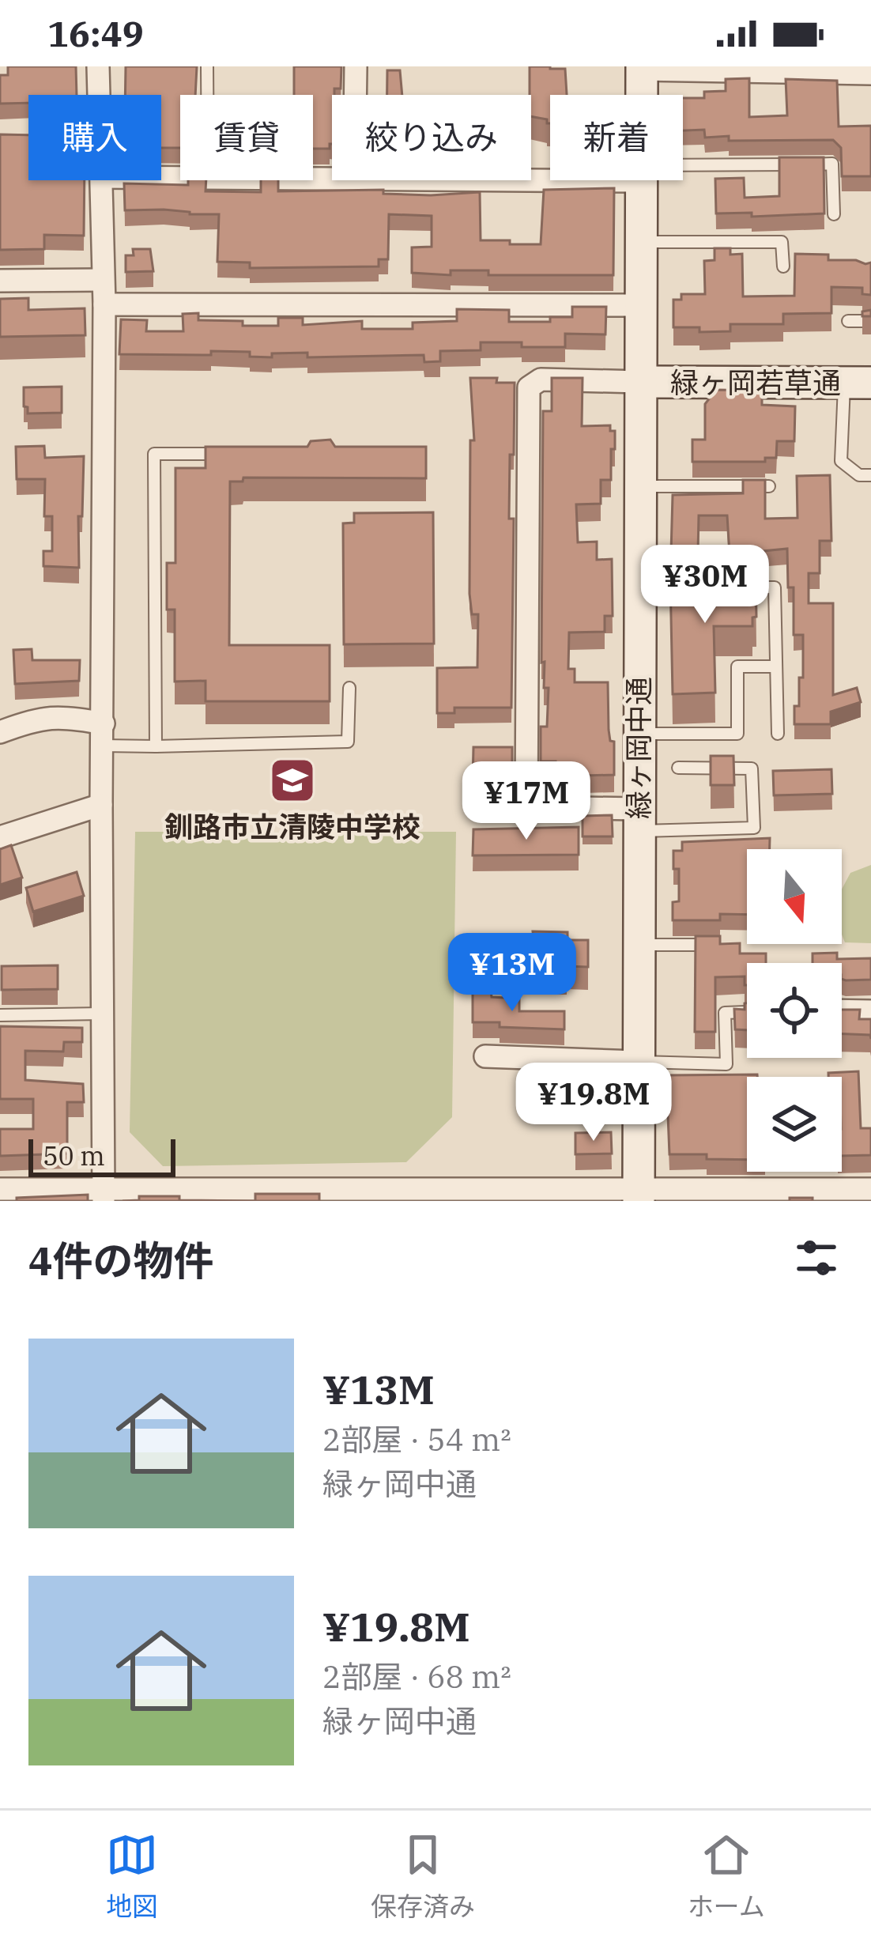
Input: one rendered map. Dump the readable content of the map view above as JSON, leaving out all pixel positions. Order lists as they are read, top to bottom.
{
  "streets": {
    "street": ["緑ヶ岡若草通", "緑ヶ岡中通"]
  },
  "crossings": [
    ["緑ヶ岡若草通", "緑ヶ岡中通"]
  ],
  "places": {
    "school or university": ["釧路市立清陵中学校"]
  },
  "scale_bar": "50 m",
  "north": "bottom",
  "page": {
    "status": "16:49",
    "chip": [
      "購入",
      "賃貸",
      "絞り込み",
      "新着"
    ],
    "price": [
      "¥30M",
      "¥17M",
      "¥13M",
      "¥19.8M"
    ],
    "scale": "50 m",
    "heading": "4件の物件",
    "list": [
      {
        "name": "¥13M",
        "note": "2部屋 · 54 m² · 緑ヶ岡中通"
      },
      {
        "name": "¥19.8M",
        "note": "2部屋 · 68 m² · 緑ヶ岡中通"
      }
    ],
    "tabs": ["地図", "保存済み", "ホーム"]
  }
}
